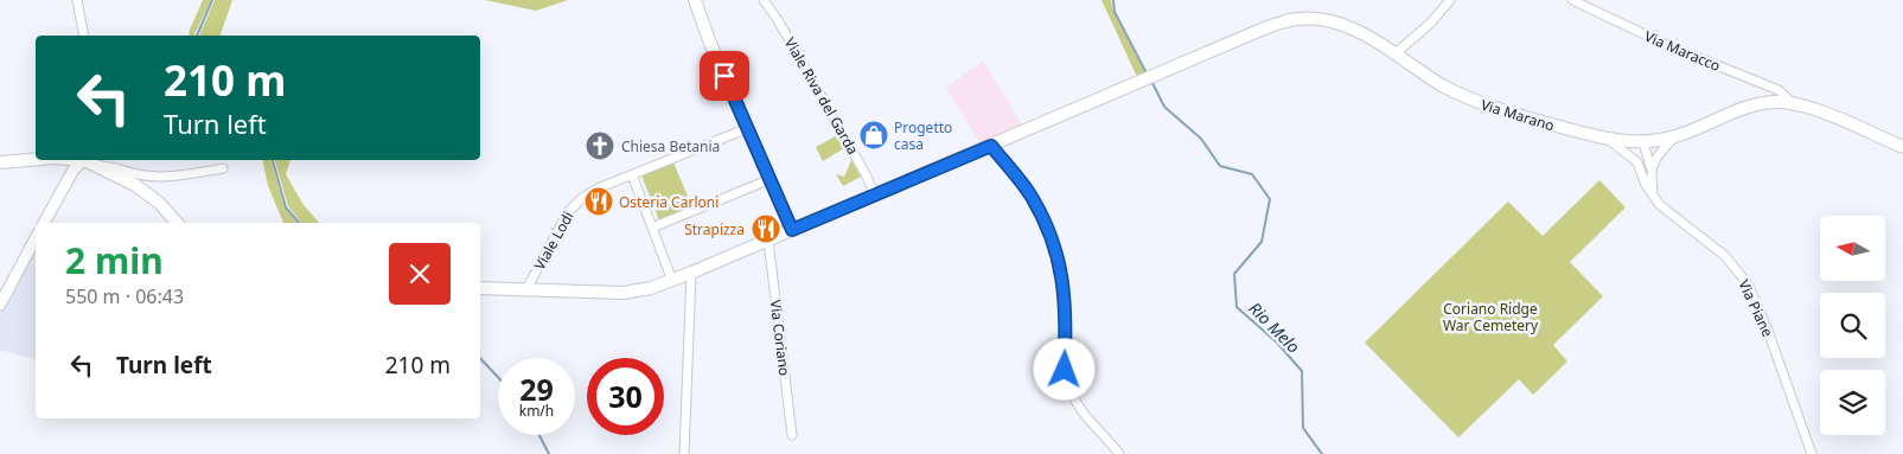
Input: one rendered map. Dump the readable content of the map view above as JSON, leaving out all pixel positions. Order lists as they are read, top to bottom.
{
  "streets": {
    "main road": ["Via Marano"],
    "street": [
      "Via Maracco",
      "Viale Riva del Garda",
      "Viale Lodi",
      "Via Piane",
      "Via Coriano"
    ]
  },
  "crossings": [
    ["Via Maracco", "Via Marano"],
    ["Viale Riva del Garda", "Via Marano"],
    ["Via Marano", "Viale Lodi"],
    ["Via Marano", "Via Piane"],
    ["Via Marano", "Via Coriano"]
  ],
  "water": ["Rio Melo"],
  "parks": ["Coriano Ridge War Cemetery"],
  "places": {
    "shop": ["Progetto casa"],
    "church": ["Chiesa Betania"],
    "restaurant": ["Osteria Carloni", "Strapizza"]
  },
  "north": "left",
  "page": {
    "turn": ["210 m", "Turn left"],
    "heading": ["2 min", "550 m · 06:43"],
    "list": [
      {
        "name": "Turn left",
        "value": "210 m"
      }
    ],
    "speed": "29 km/h",
    "limit": "30"
  }
}
